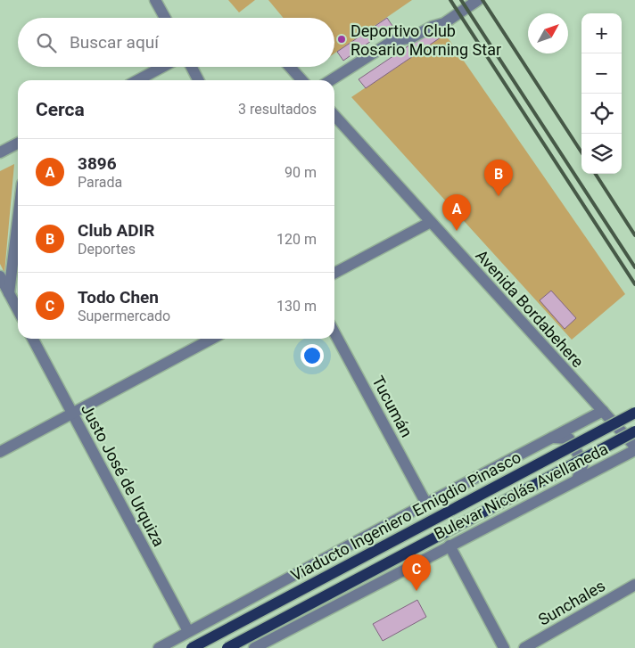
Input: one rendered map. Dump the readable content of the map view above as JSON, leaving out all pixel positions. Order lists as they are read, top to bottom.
{
  "streets": {
    "main road": ["Viaducto Ingeniero Emigdio Pinasco"],
    "street": [
      "Avenida Bordabehere",
      "Tucumán",
      "Justo José de Urquiza",
      "Bulevar Nicolás Avellaneda",
      "Sunchales"
    ]
  },
  "crossings": [
    ["Avenida Bordabehere", "Bulevar Nicolás Avellaneda"],
    ["Tucumán", "Bulevar Nicolás Avellaneda"],
    ["Justo José de Urquiza", "Bulevar Nicolás Avellaneda"]
  ],
  "places": ["Deportivo Club Rosario Morning Star"],
  "north": "top right",
  "page": {
    "map_buttons": ["+", "−"],
    "search": "Buscar aquí",
    "heading": ["Cerca", "3 resultados"],
    "list": [
      {
        "mark": "A",
        "name": "3896",
        "note": "Parada",
        "value": "90 m"
      },
      {
        "mark": "B",
        "name": "Club ADIR",
        "note": "Deportes",
        "value": "120 m"
      },
      {
        "mark": "C",
        "name": "Todo Chen",
        "note": "Supermercado",
        "value": "130 m"
      }
    ],
    "pins": ["B", "A", "C"]
  }
}
